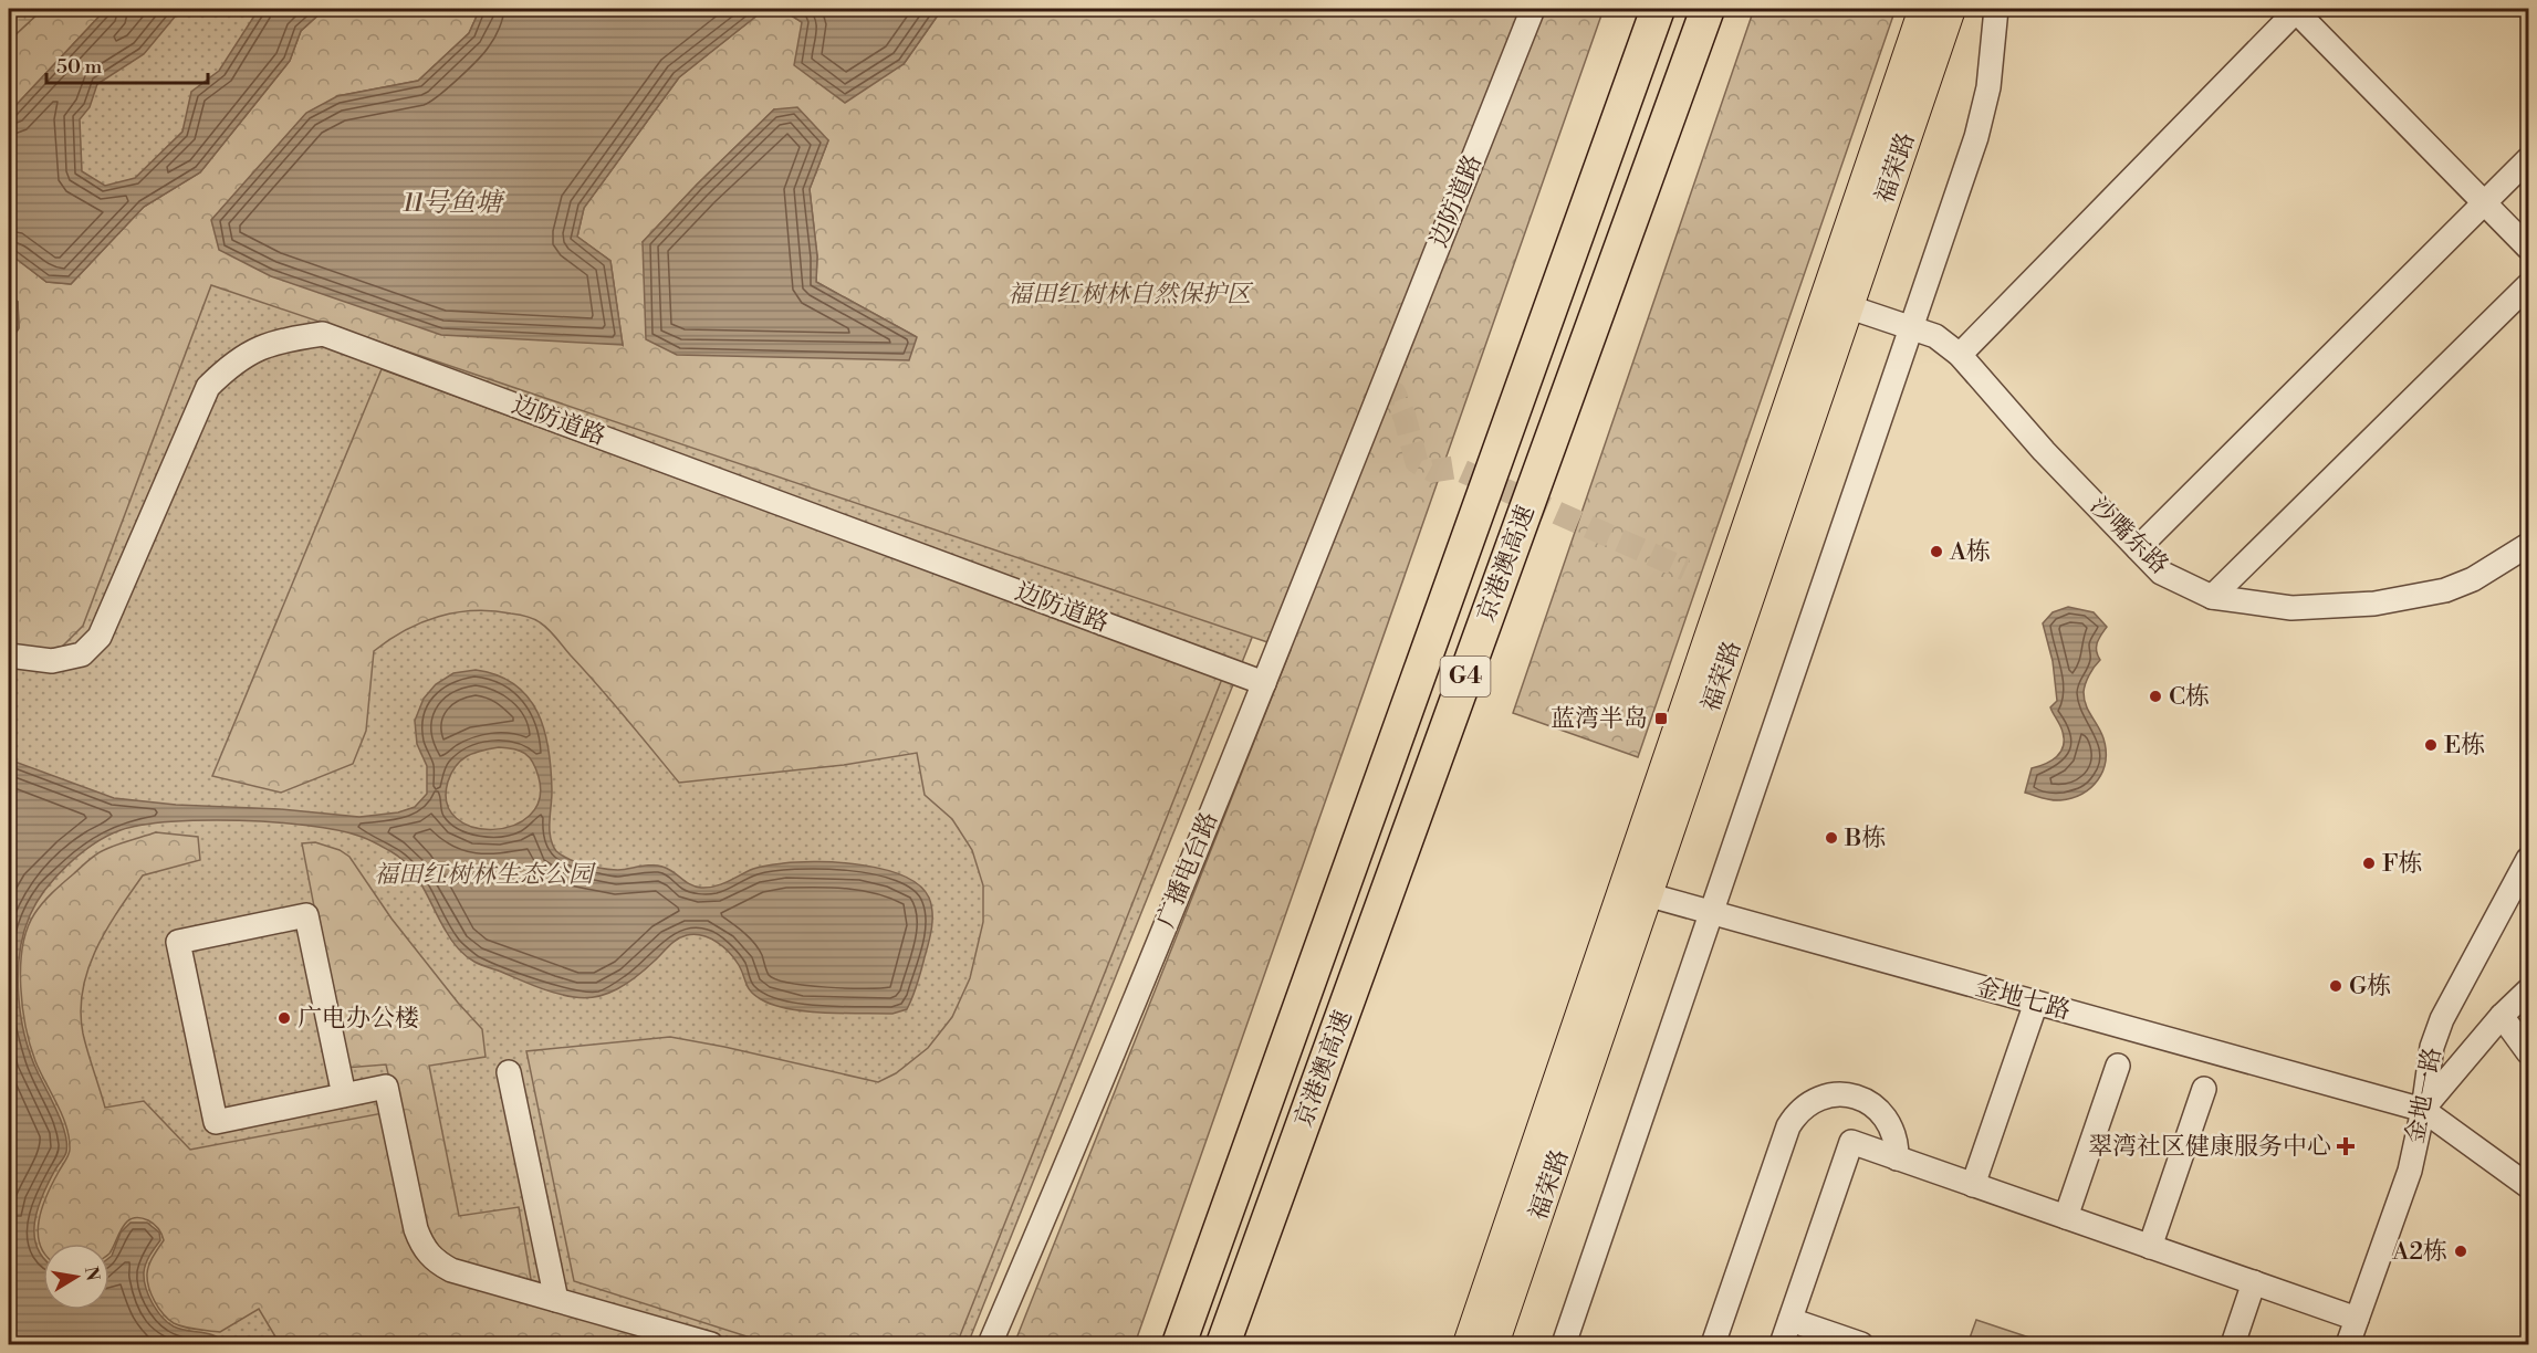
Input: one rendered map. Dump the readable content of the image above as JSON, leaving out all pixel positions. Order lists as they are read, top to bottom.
{
  "streets": {
    "highway": ["京港澳高速", "G4"],
    "main road": ["福荣路"],
    "street": [
      "边防道路",
      "沙嘴东路",
      "广播电台路",
      "金地七路",
      "金地一路"
    ]
  },
  "crossings": [
    ["福荣路", "沙嘴东路"],
    ["福荣路", "金地七路"],
    ["边防道路", "广播电台路"],
    ["金地七路", "金地一路"]
  ],
  "water": ["11号鱼塘"],
  "parks": ["福田红树林自然保护区", "福田红树林生态公园"],
  "places": {
    "other": [
      "A栋",
      "C栋",
      "E栋",
      "B栋",
      "F栋",
      "G栋",
      "广电办公楼",
      "A2栋"
    ],
    "transit": ["蓝湾半岛"],
    "health": ["翠湾社区健康服务中心"]
  },
  "scale_bar": "50 m",
  "north": "right"
}
